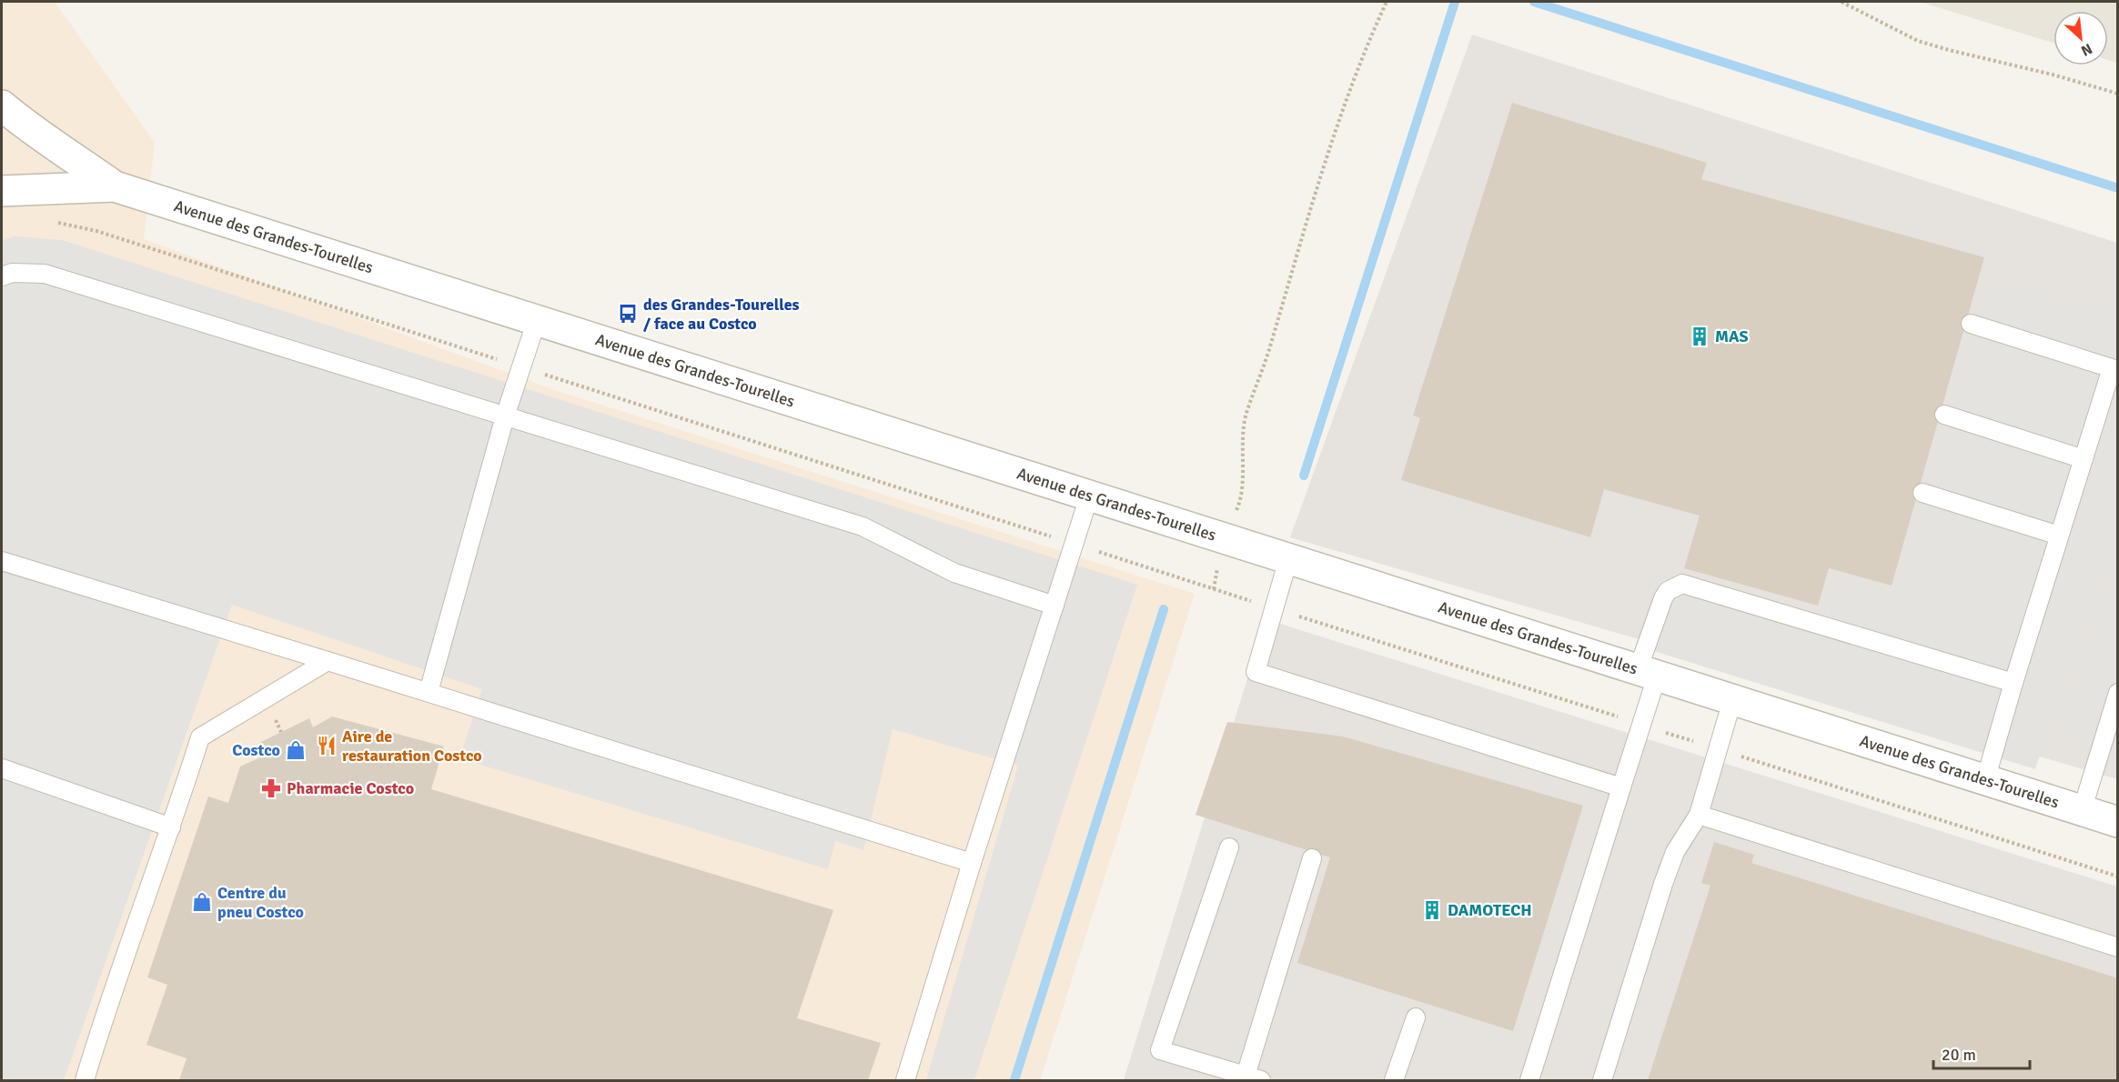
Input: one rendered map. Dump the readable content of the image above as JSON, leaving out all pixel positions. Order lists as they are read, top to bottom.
{
  "streets": {
    "street": ["Avenue des Grandes-Tourelles"]
  },
  "places": {
    "bus stop": ["des Grandes-Tourelles / face au Costco"],
    "building": ["MAS", "DAMOTECH"],
    "restaurant": ["Aire de restauration Costco"],
    "shop": ["Costco", "Centre du pneu Costco"],
    "pharmacy": ["Pharmacie Costco"]
  },
  "scale_bar": "20 m",
  "north": "bottom right"
}
